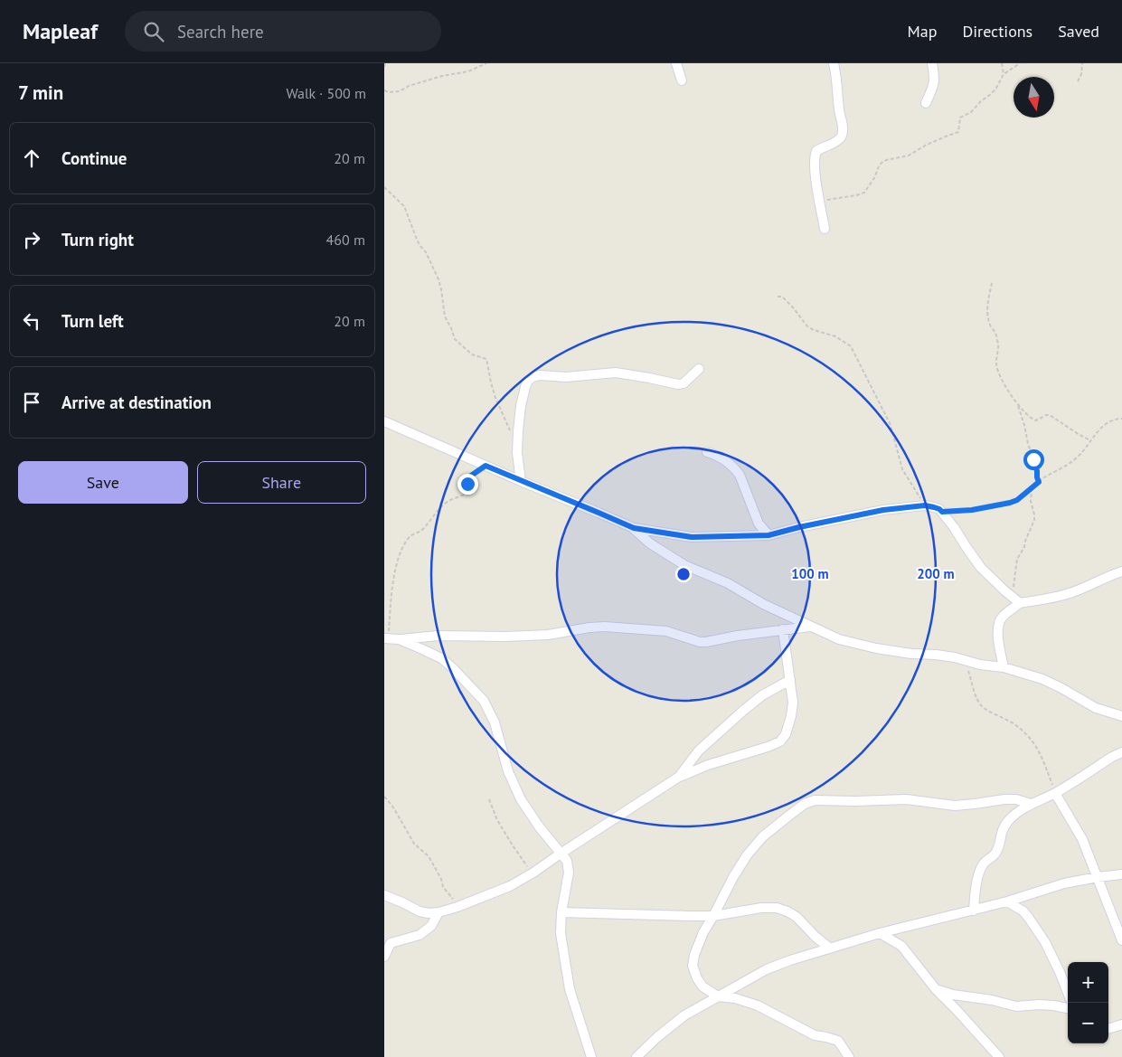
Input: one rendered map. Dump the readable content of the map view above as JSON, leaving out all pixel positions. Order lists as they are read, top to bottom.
{
  "north": "bottom",
  "page": {
    "header": "Mapleaf",
    "search": "Search here",
    "nav": ["Map", "Directions", "Saved"],
    "heading": ["7 min", "Walk · 500 m"],
    "list": [
      ["Continue", "20 m"],
      ["Turn right", "460 m"],
      ["Turn left", "20 m"],
      "Arrive at destination"
    ],
    "buttons": ["Save", "Share"],
    "map_buttons": ["+", "−"]
  },
  "rings": ["100 m", "200 m"]
}
